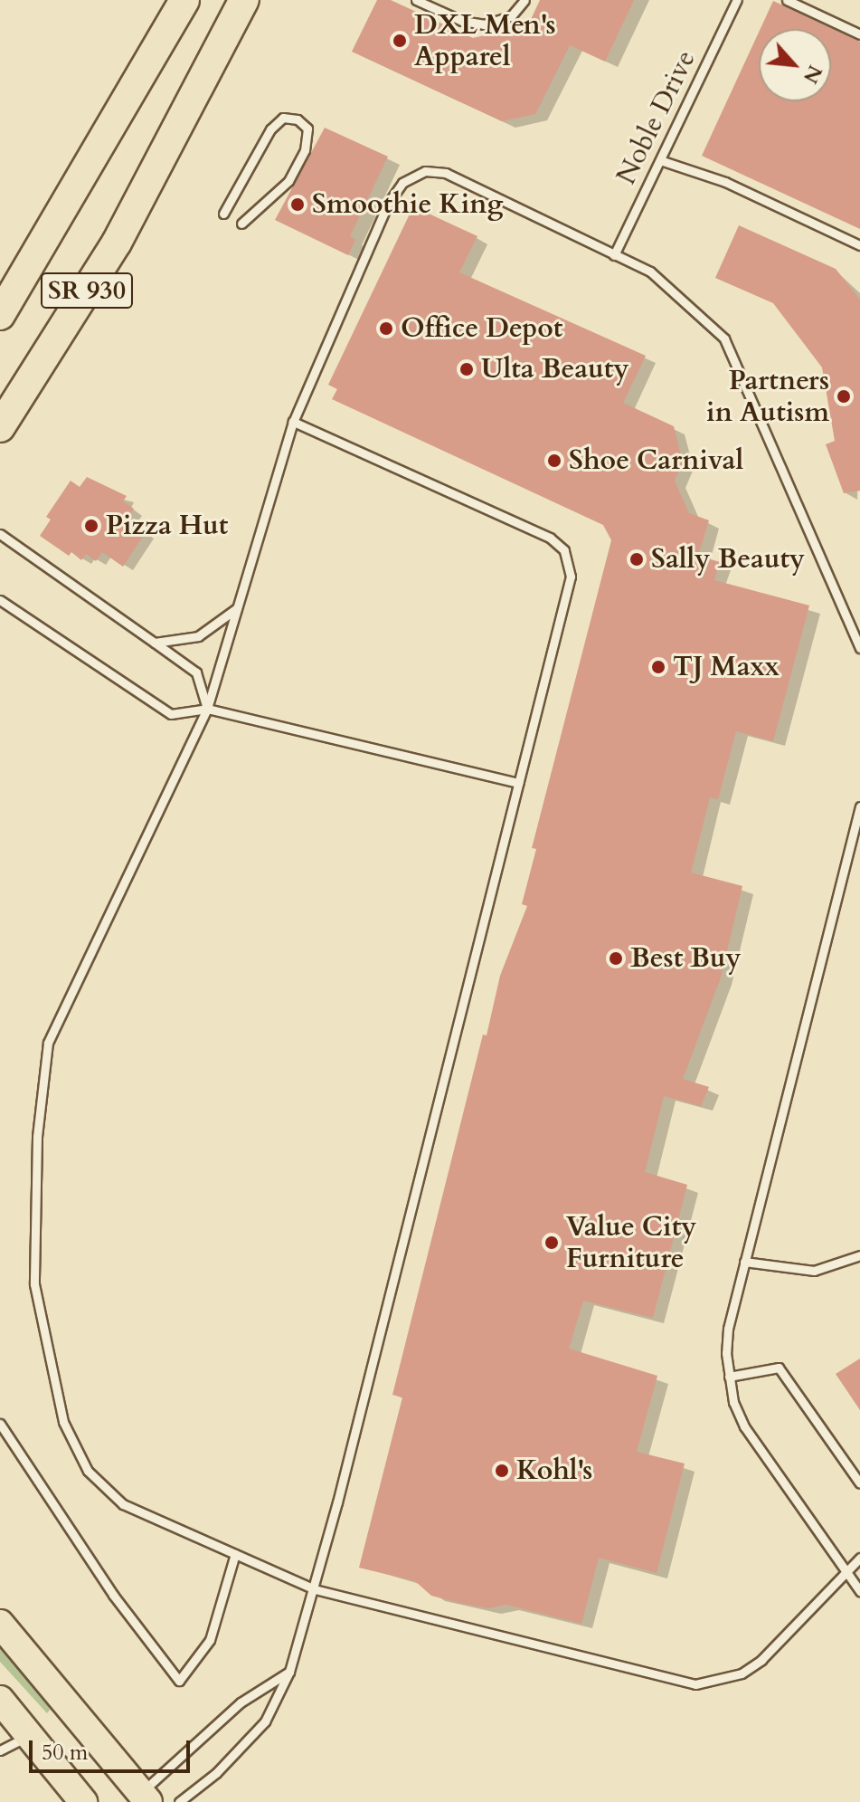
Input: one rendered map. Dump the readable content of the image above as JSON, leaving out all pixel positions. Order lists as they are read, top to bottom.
{
  "streets": {
    "highway": ["SR 930"],
    "lane": ["Noble Drive"]
  },
  "places": [
    "DXL Men's Apparel",
    "Smoothie King",
    "Office Depot",
    "Ulta Beauty",
    "Partners in Autism",
    "Shoe Carnival",
    "Pizza Hut",
    "Sally Beauty",
    "TJ Maxx",
    "Best Buy",
    "Value City Furniture",
    "Kohl's"
  ],
  "scale_bar": "50 m",
  "north": "bottom right"
}
